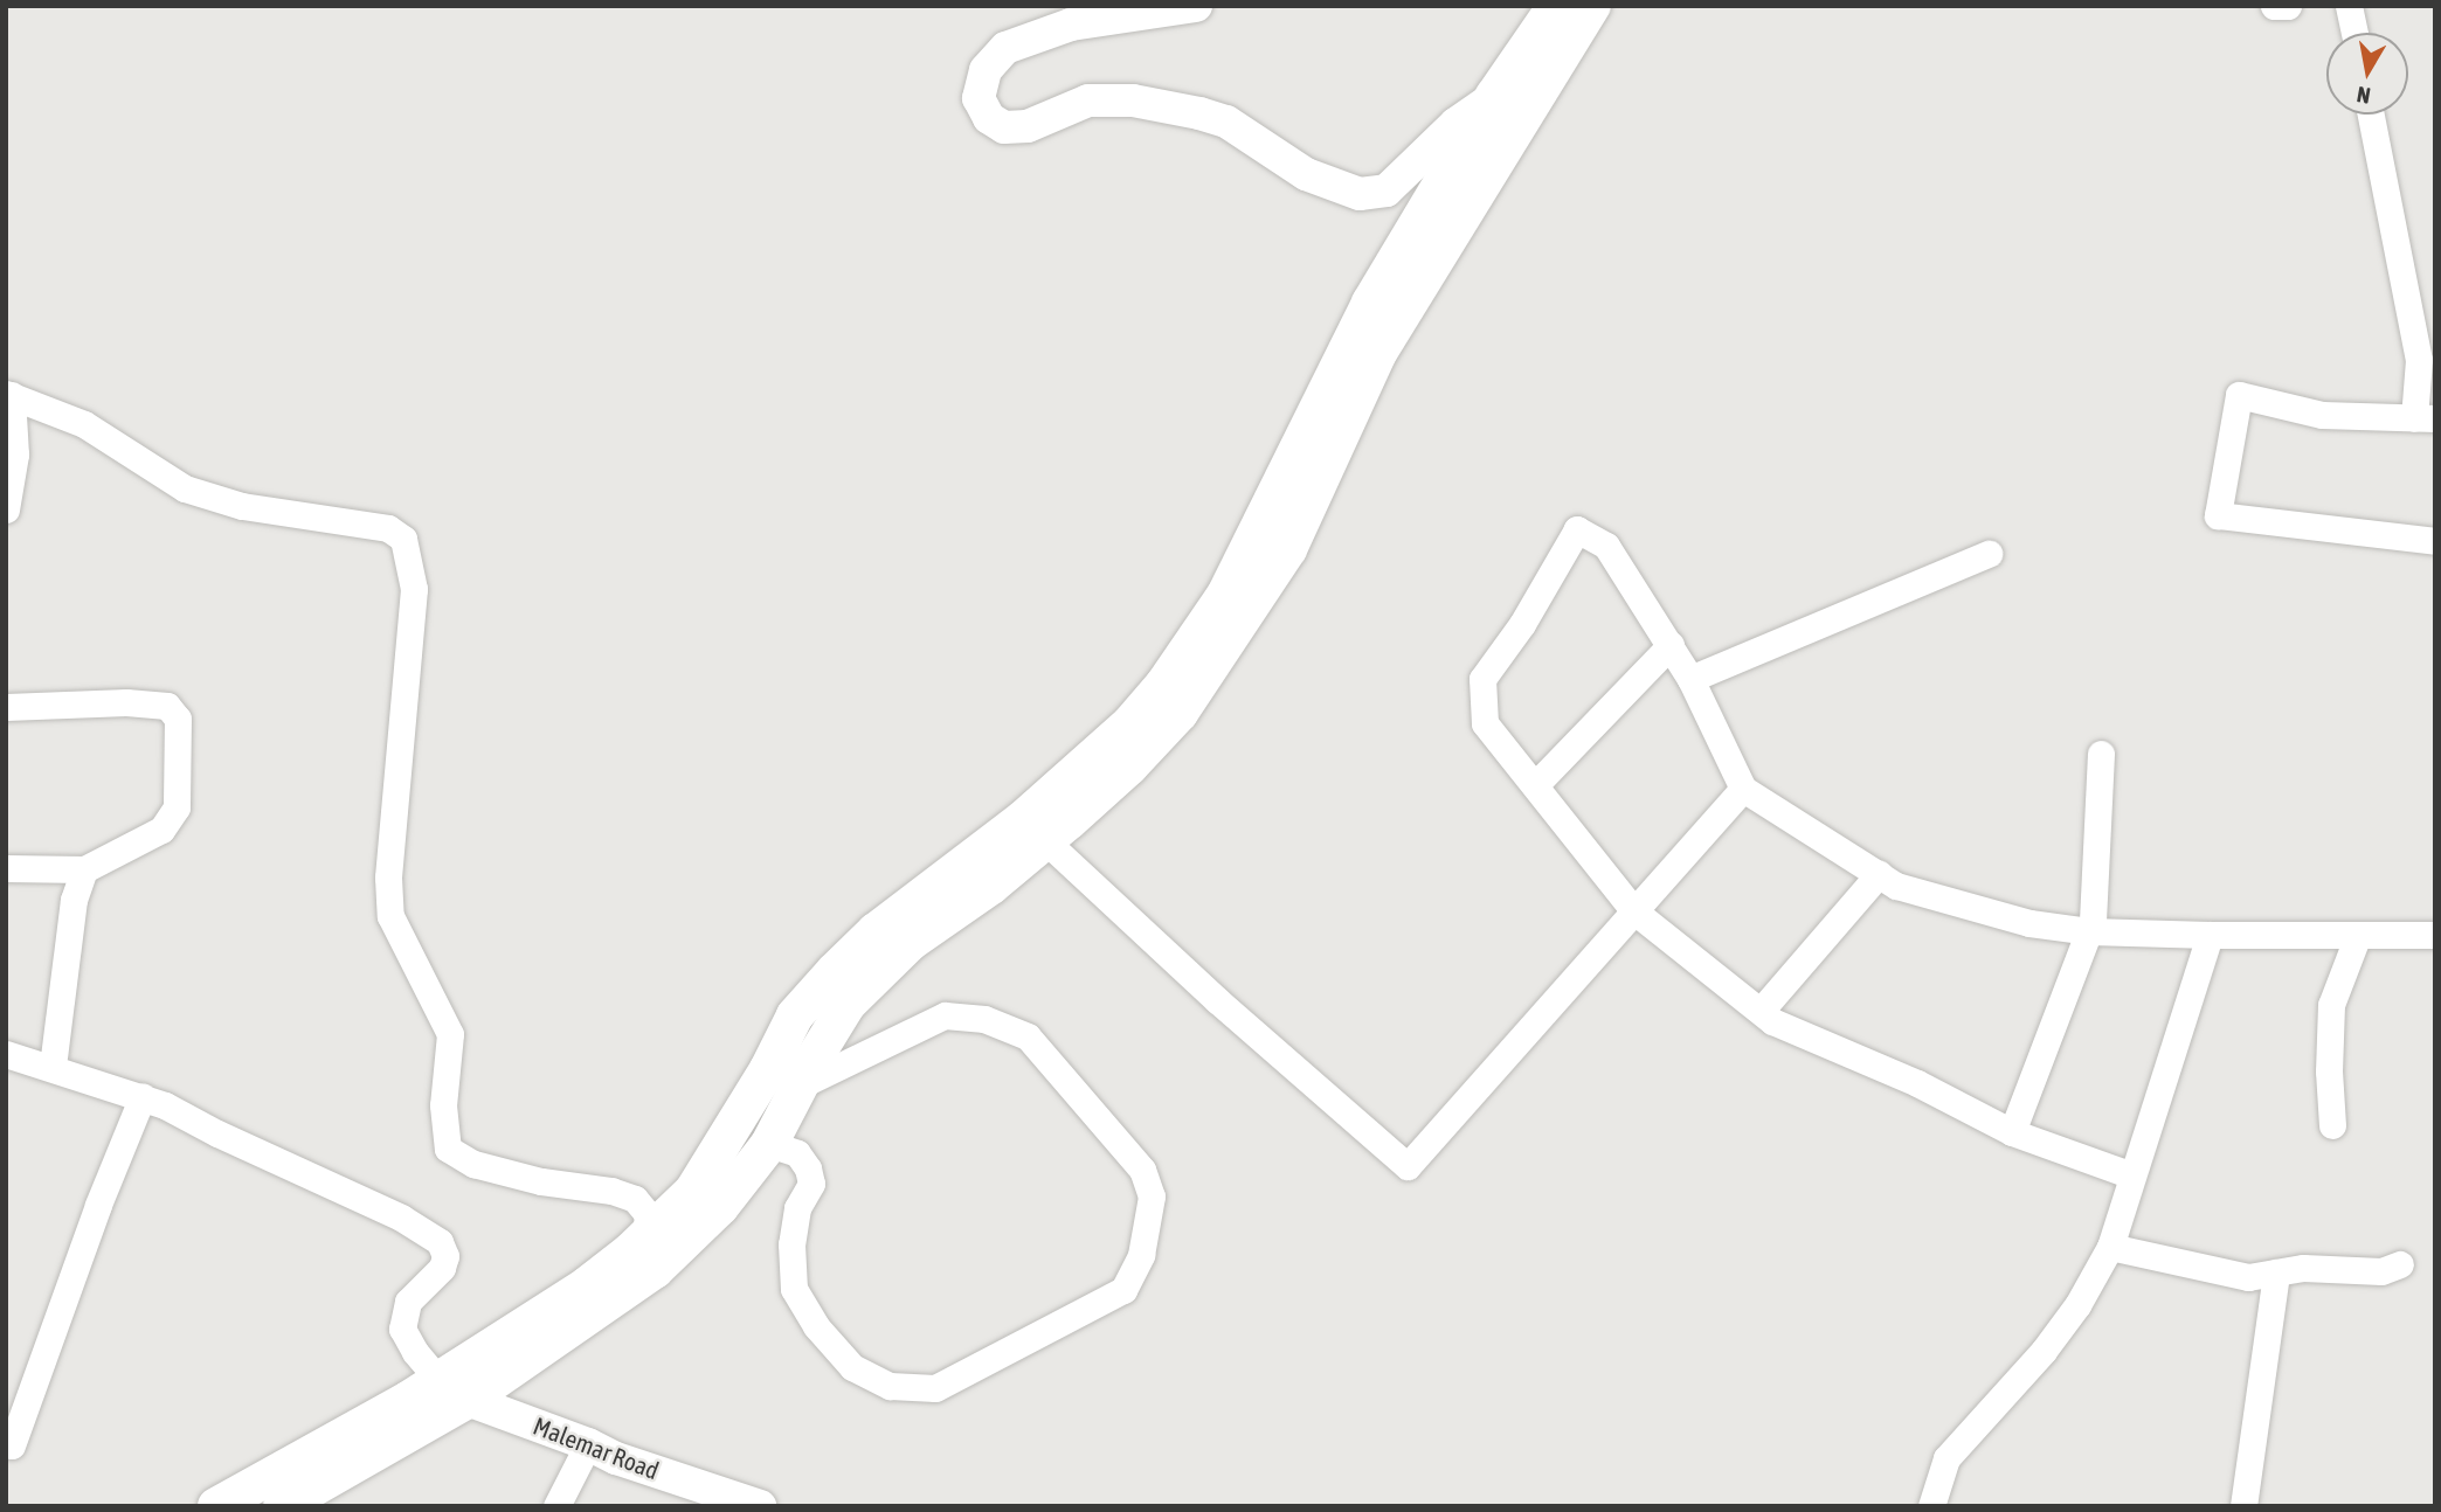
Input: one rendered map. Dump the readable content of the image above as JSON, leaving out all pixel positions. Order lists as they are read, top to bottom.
{
  "streets": {
    "street": ["Malemar Road"]
  },
  "north": "bottom"
}
